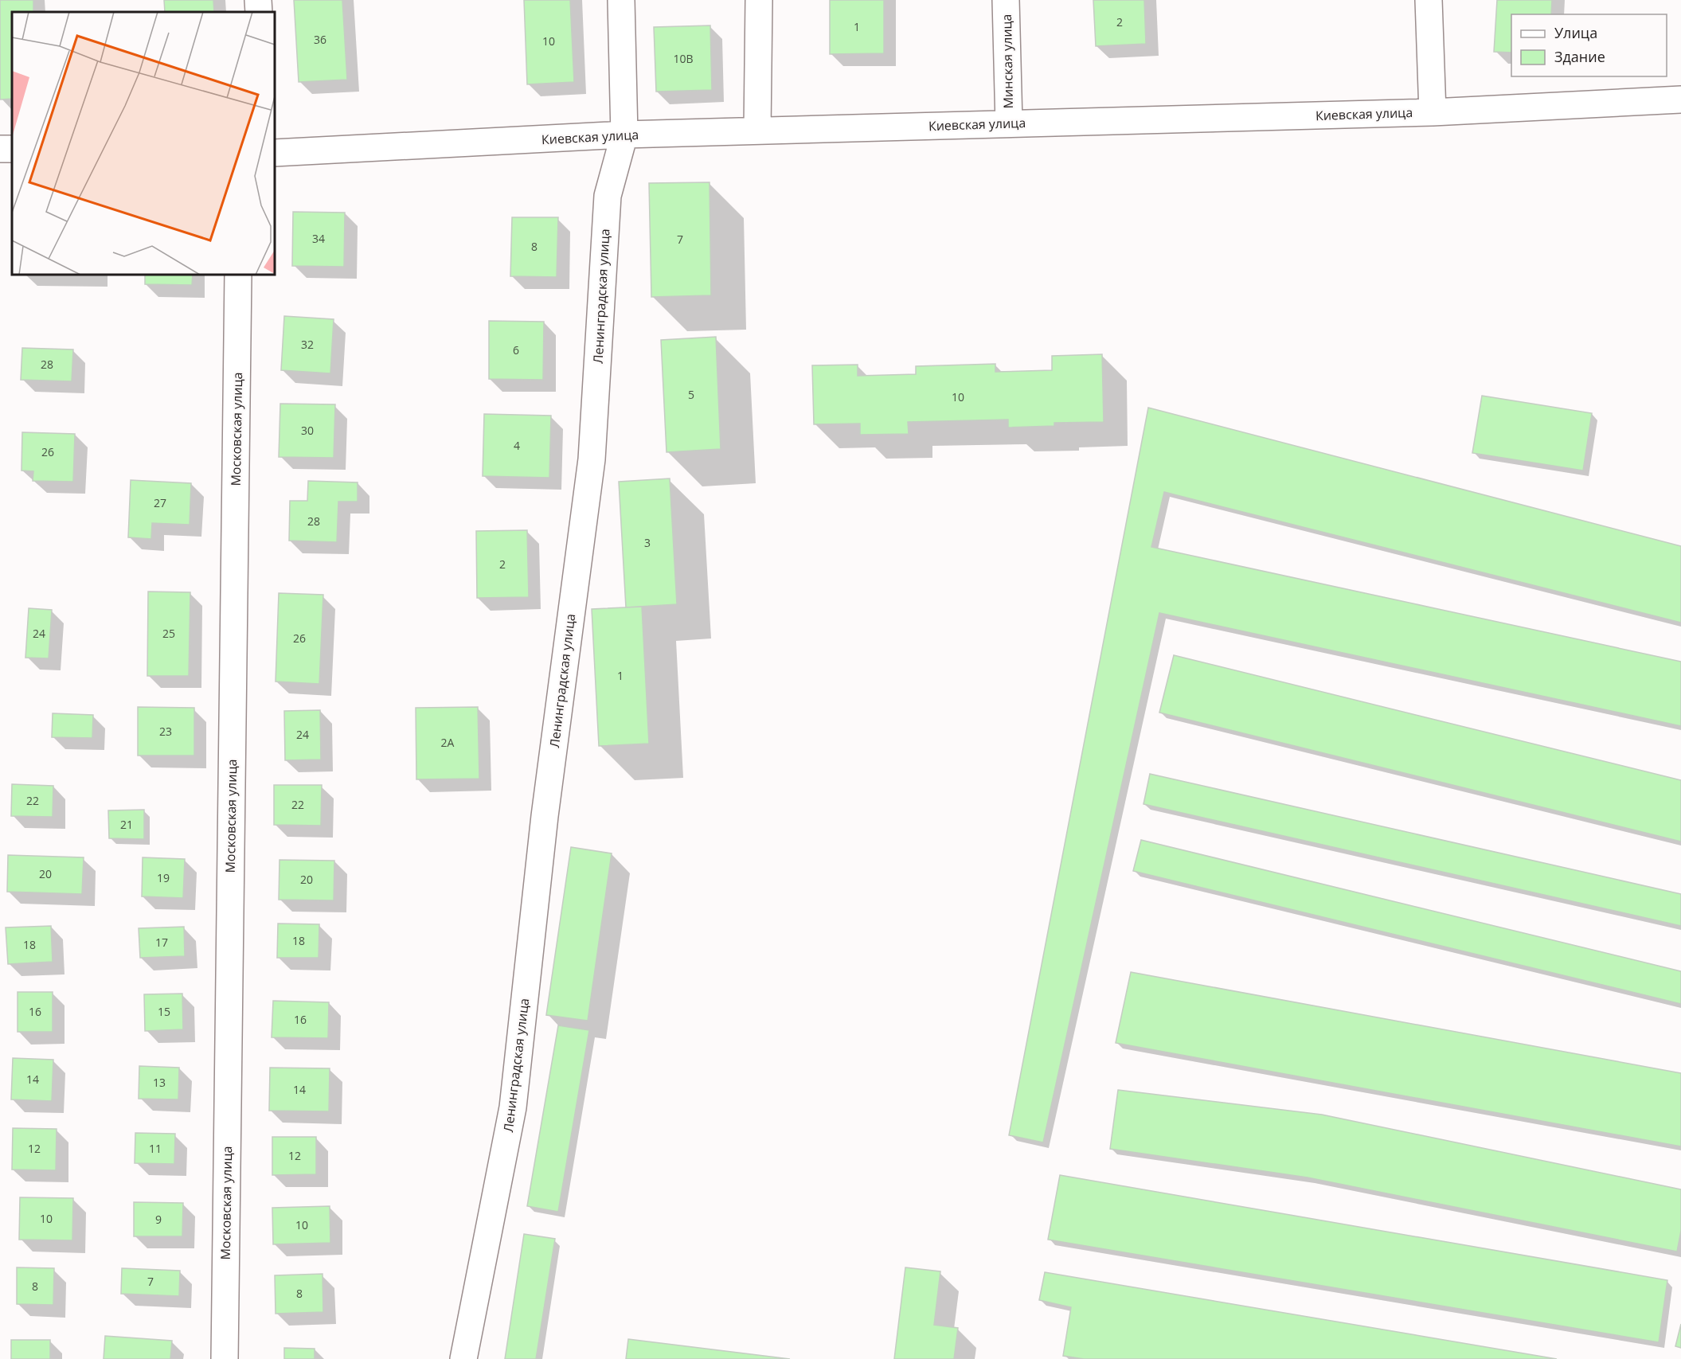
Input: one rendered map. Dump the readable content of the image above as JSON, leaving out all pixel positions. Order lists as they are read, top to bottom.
{
  "streets": {
    "street": [
      "Минская улица",
      "Киевская улица",
      "Ленинградская улица",
      "Московская улица"
    ]
  },
  "crossings": [
    ["Минская улица", "Киевская улица"],
    ["Киевская улица", "Ленинградская улица"]
  ],
  "house_numbers": [
    "2",
    "1",
    "36",
    "10",
    "10В",
    "34",
    "7",
    "8",
    "32",
    "6",
    "28",
    "5",
    "10",
    "30",
    "4",
    "26",
    "27",
    "28",
    "3",
    "2",
    "24",
    "25",
    "26",
    "1",
    "23",
    "24",
    "2А",
    "22",
    "22",
    "21",
    "20",
    "19",
    "20",
    "18",
    "17",
    "18",
    "16",
    "15",
    "16",
    "14",
    "13",
    "14",
    "12",
    "11",
    "12",
    "10",
    "9",
    "10",
    "7",
    "8",
    "8"
  ],
  "legend": ["Улица", "Здание"]
}
